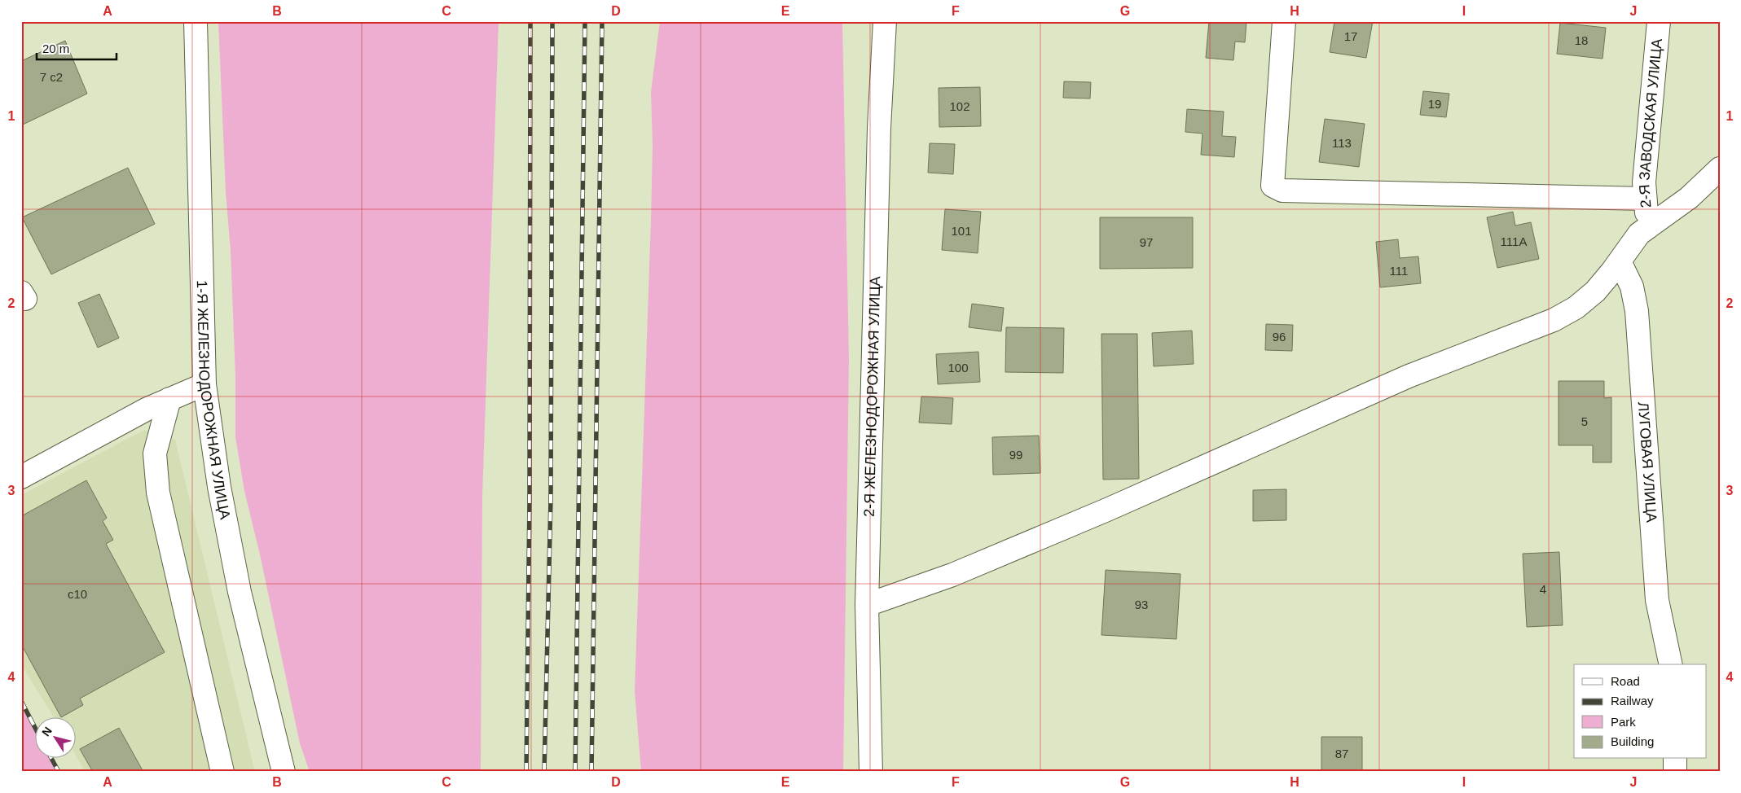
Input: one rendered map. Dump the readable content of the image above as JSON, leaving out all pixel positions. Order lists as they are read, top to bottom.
{
  "streets": {
    "street": [
      "2-Я ЗАВОДСКАЯ УЛИЦА",
      "2-Я ЖЕЛЕЗНОДОРОЖНАЯ УЛИЦА",
      "1-Я ЖЕЛЕЗНОДОРОЖНАЯ УЛИЦА",
      "ЛУГОВАЯ УЛИЦА"
    ]
  },
  "house_numbers": [
    "17",
    "18",
    "7 с2",
    "19",
    "102",
    "113",
    "101",
    "111А",
    "97",
    "111",
    "96",
    "100",
    "5",
    "99",
    "4",
    "с10",
    "93",
    "87"
  ],
  "legend": [
    "Road",
    "Railway",
    "Park",
    "Building"
  ],
  "scale_bar": "20 m",
  "north": "top left",
  "grid": {
    "columns": [
      "A",
      "B",
      "C",
      "D",
      "E",
      "F",
      "G",
      "H",
      "I",
      "J"
    ],
    "rows": [
      "1",
      "2",
      "3",
      "4"
    ]
  }
}
